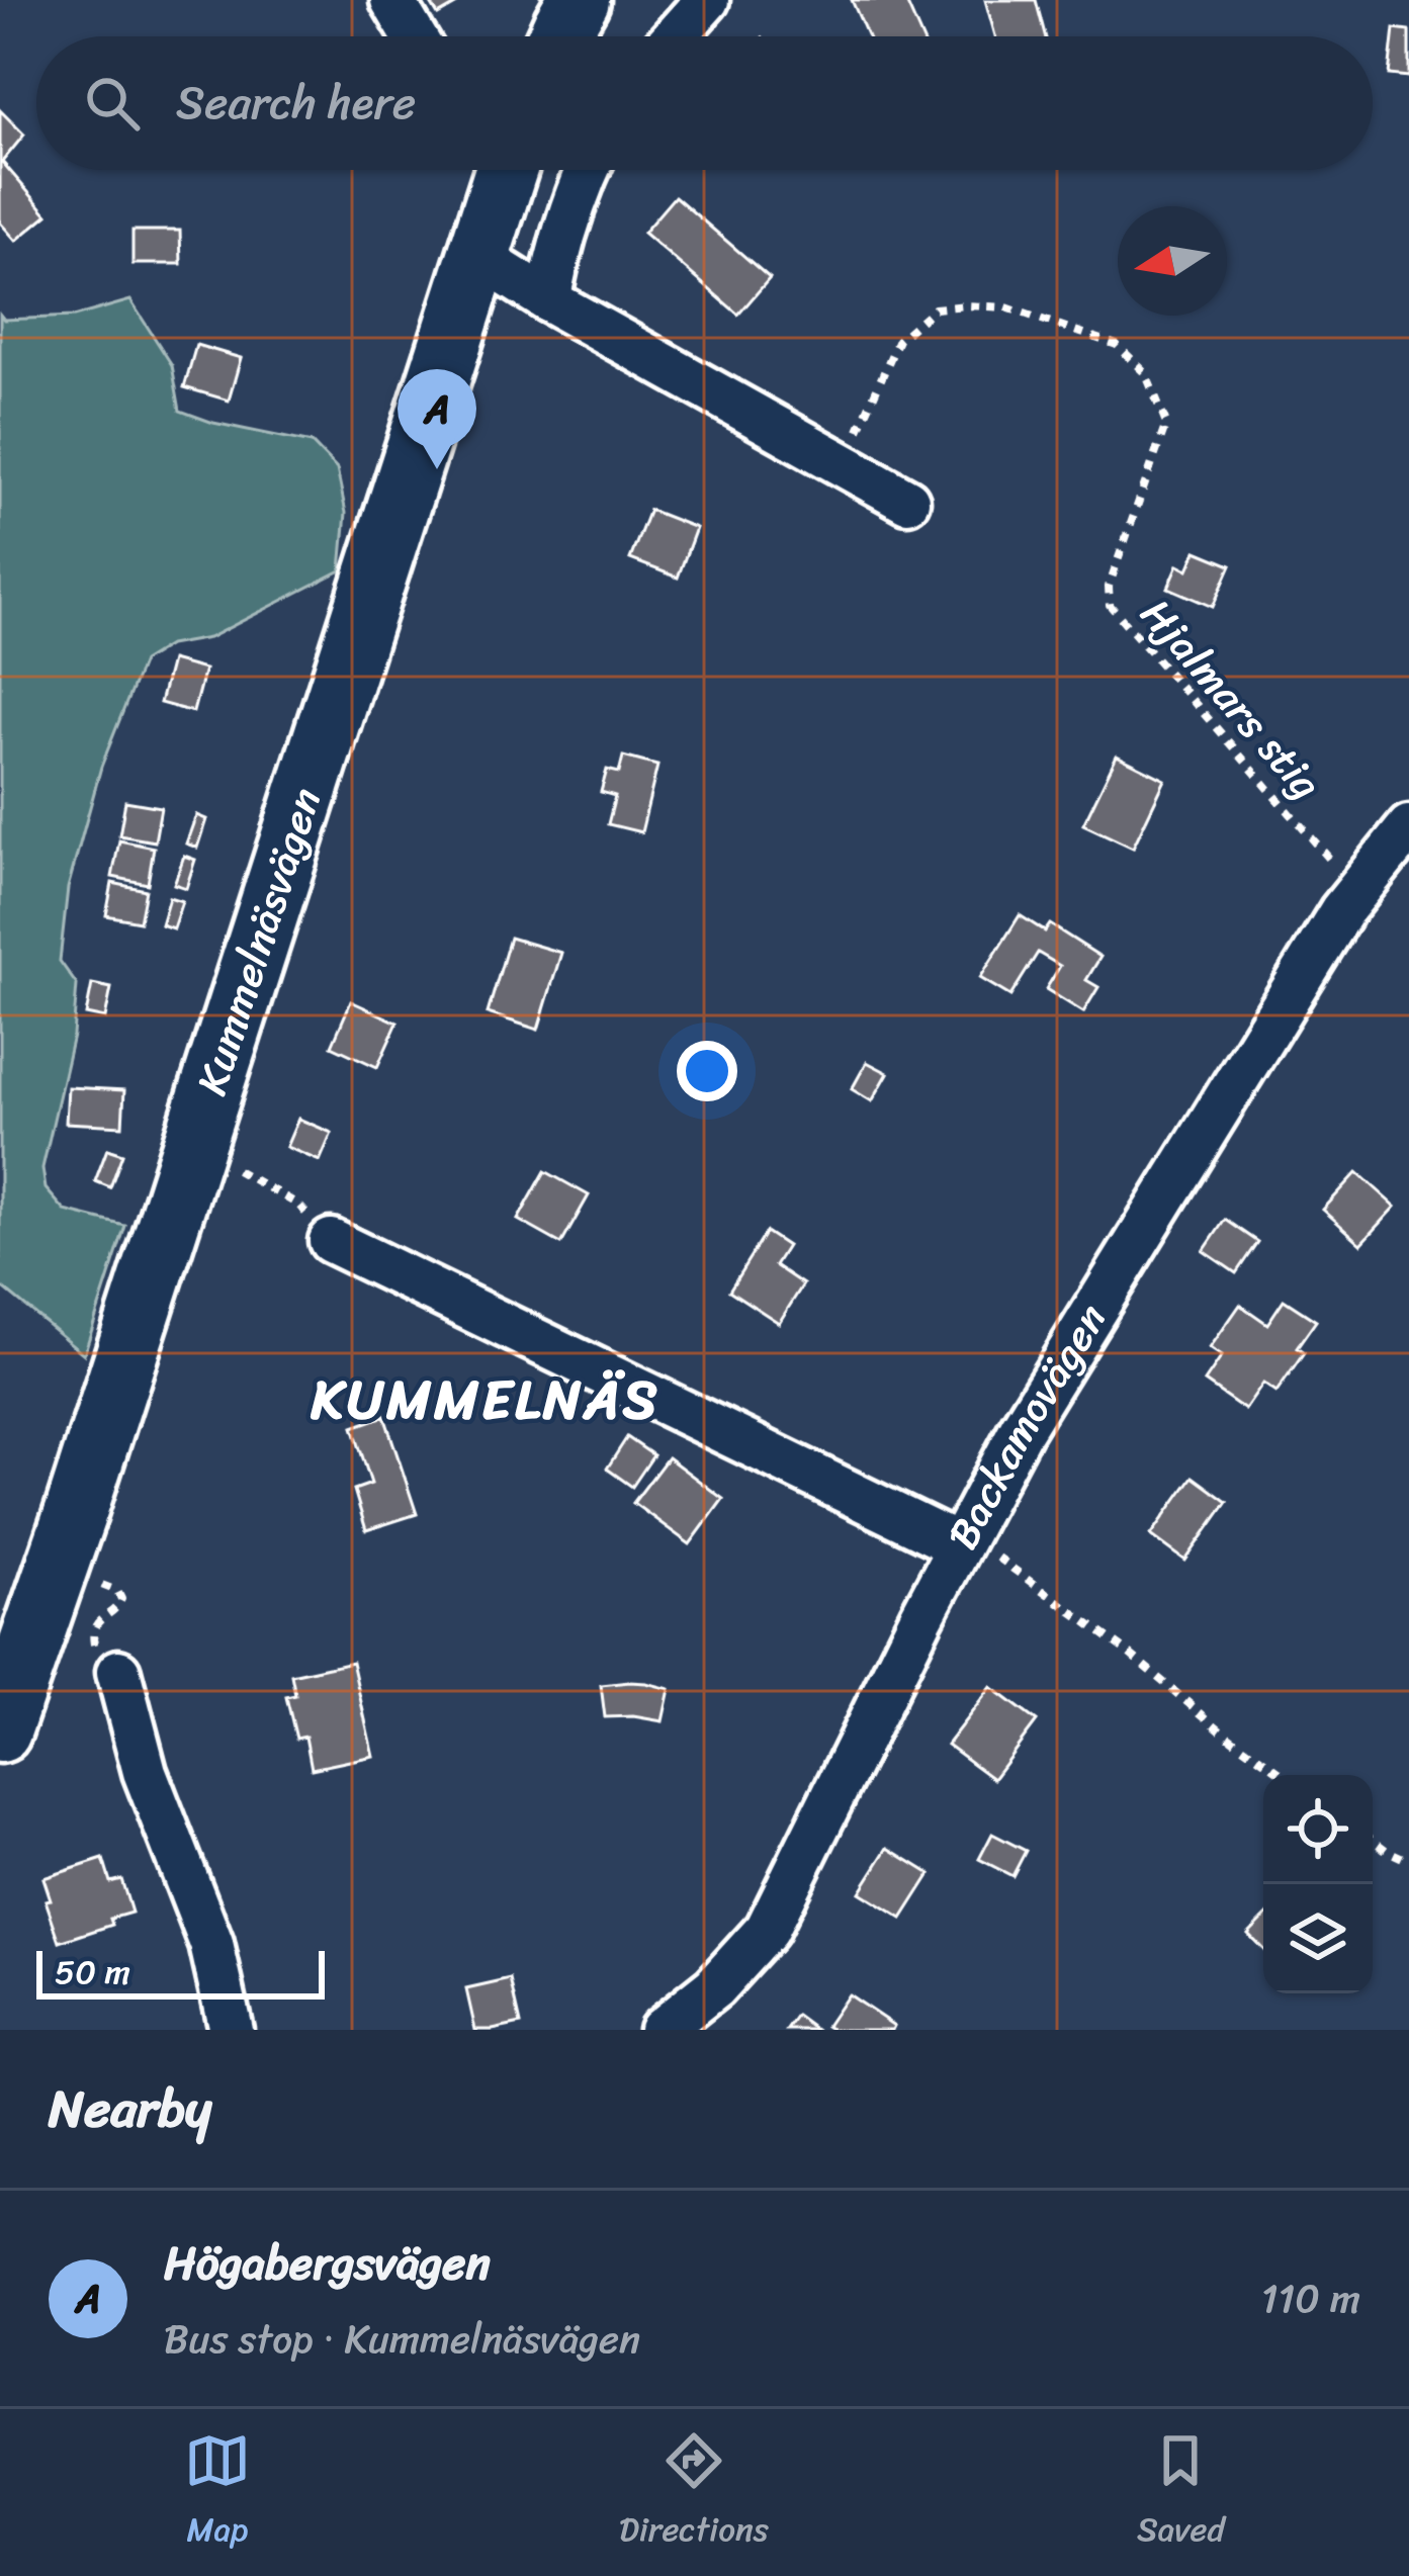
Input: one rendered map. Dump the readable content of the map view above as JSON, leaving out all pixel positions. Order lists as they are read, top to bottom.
{
  "streets": {
    "street": ["Kummelnäsvägen", "Backamovägen"],
    "path": ["Hjalmars stig"]
  },
  "crossings": [
    ["Hjalmars stig", "Backamovägen"]
  ],
  "districts": ["KUMMELNÄS"],
  "scale_bar": "50 m",
  "north": "left",
  "page": {
    "search": "Search here",
    "pins": "A",
    "scale": "50 m",
    "heading": "Nearby",
    "list": [
      {
        "mark": "A",
        "name": "Högabergsvägen",
        "note": "Bus stop · Kummelnäsvägen",
        "value": "110 m"
      }
    ],
    "nav": ["Map", "Directions", "Saved"]
  }
}
